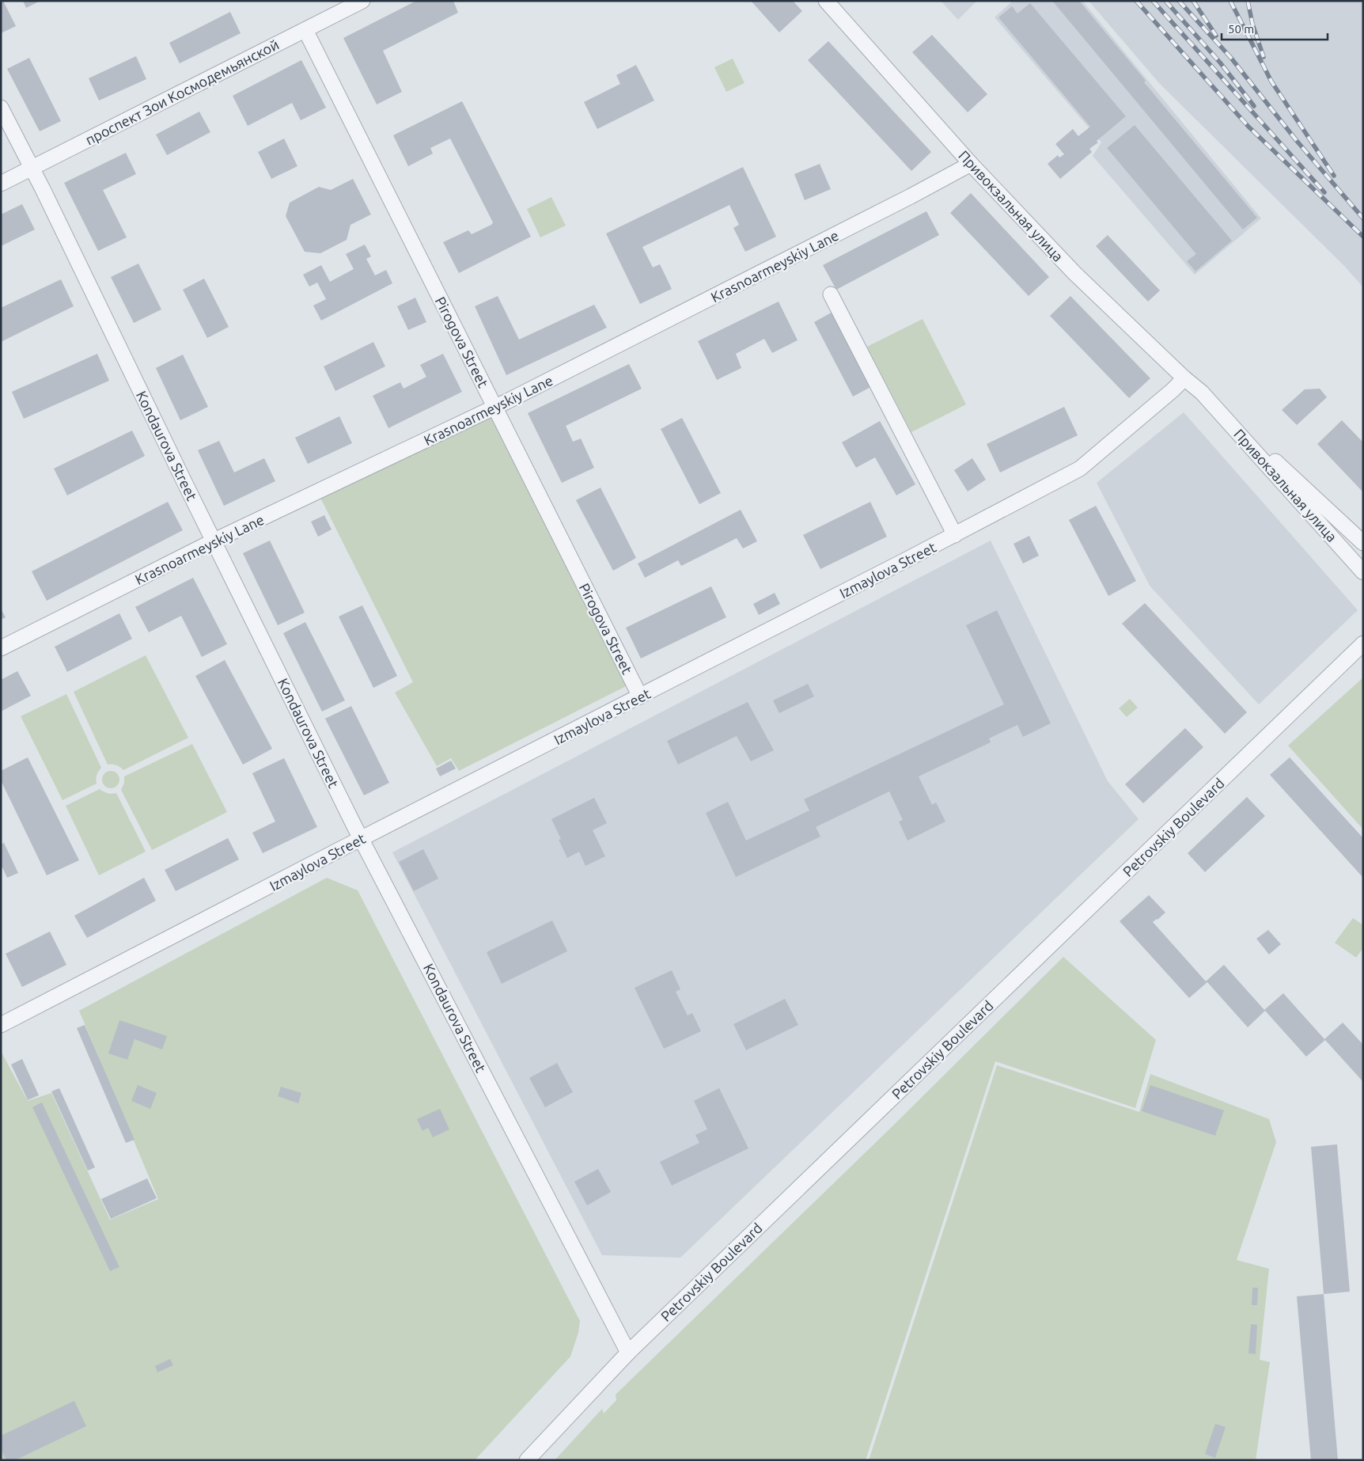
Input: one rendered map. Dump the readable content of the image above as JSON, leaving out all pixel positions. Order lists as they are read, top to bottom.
{
  "streets": {
    "street": [
      "проспект Зои Космодемьянской",
      "Привокзальная улица",
      "Krasnoarmeyskiy Lane",
      "Pirogova Street",
      "Kondaurova Street",
      "Izmaylova Street",
      "Petrovskiy Boulevard"
    ]
  },
  "crossings": [
    ["проспект Зои Космодемьянской", "Pirogova Street"],
    ["проспект Зои Космодемьянской", "Kondaurova Street"],
    ["Привокзальная улица", "Krasnoarmeyskiy Lane"],
    ["Привокзальная улица", "Izmaylova Street"],
    ["Krasnoarmeyskiy Lane", "Pirogova Street"],
    ["Krasnoarmeyskiy Lane", "Kondaurova Street"],
    ["Pirogova Street", "Izmaylova Street"],
    ["Kondaurova Street", "Izmaylova Street"],
    ["Kondaurova Street", "Petrovskiy Boulevard"]
  ],
  "scale_bar": "50 m"
}
